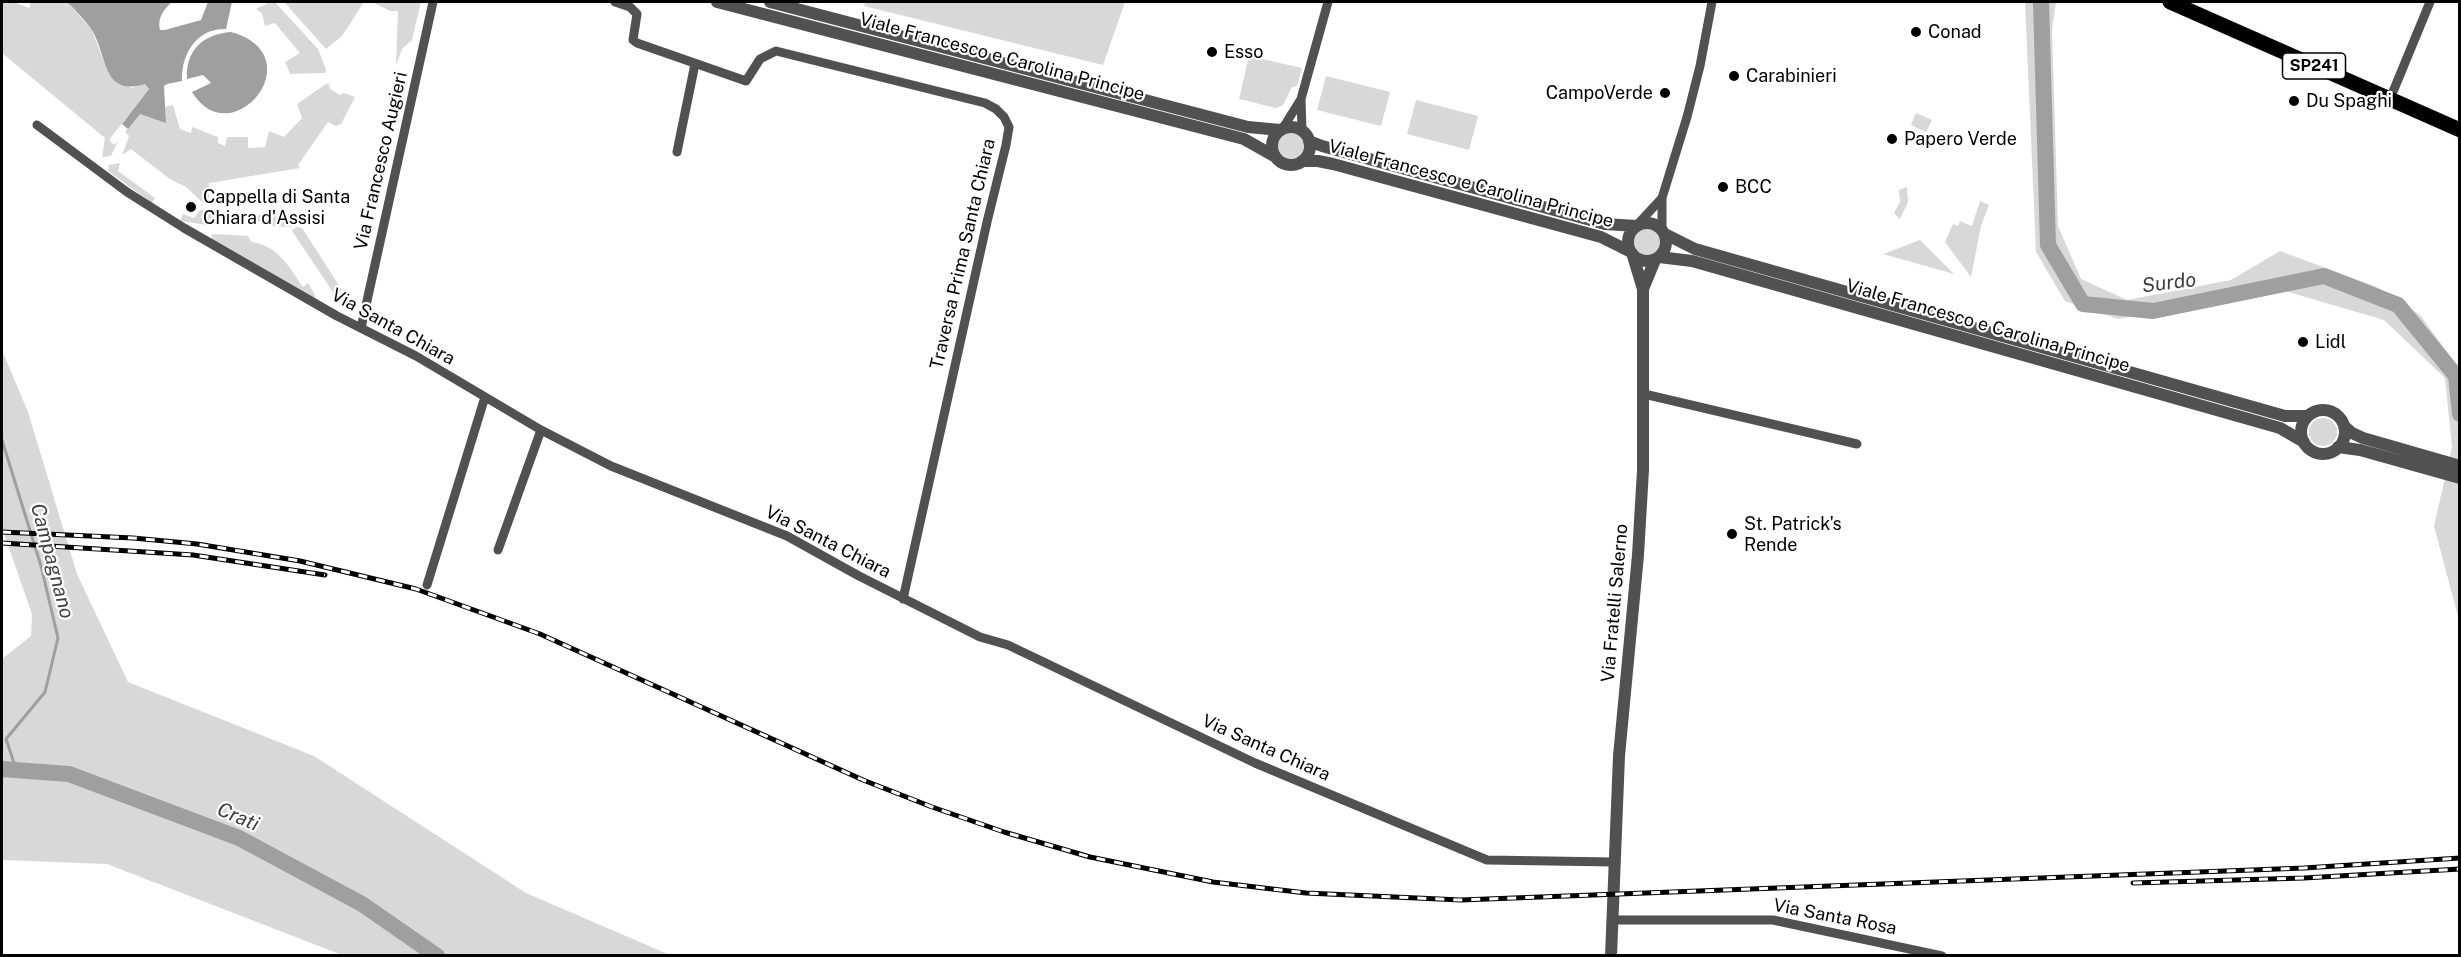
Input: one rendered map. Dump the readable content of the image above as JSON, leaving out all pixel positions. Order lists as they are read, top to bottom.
{
  "streets": {
    "main road": ["SP241"],
    "street": [
      "Viale Francesco e Carolina Principe",
      "Via Francesco Augieri",
      "Traversa Prima Santa Chiara",
      "Via Santa Chiara",
      "Via Fratelli Salerno",
      "Via Santa Rosa"
    ]
  },
  "crossings": [
    ["Viale Francesco e Carolina Principe", "Via Fratelli Salerno"],
    ["Via Francesco Augieri", "Via Santa Chiara"],
    ["Traversa Prima Santa Chiara", "Via Santa Chiara"],
    ["Via Santa Chiara", "Via Fratelli Salerno"],
    ["Via Fratelli Salerno", "Via Santa Rosa"]
  ],
  "water": ["Surdo", "Campagnano", "Crati"],
  "places": [
    "Conad",
    "Esso",
    "Carabinieri",
    "CampoVerde",
    "Du Spaghi",
    "Papero Verde",
    "BCC",
    "Cappella di Santa Chiara d'Assisi",
    "Lidl",
    "St. Patrick's Rende"
  ]
}
